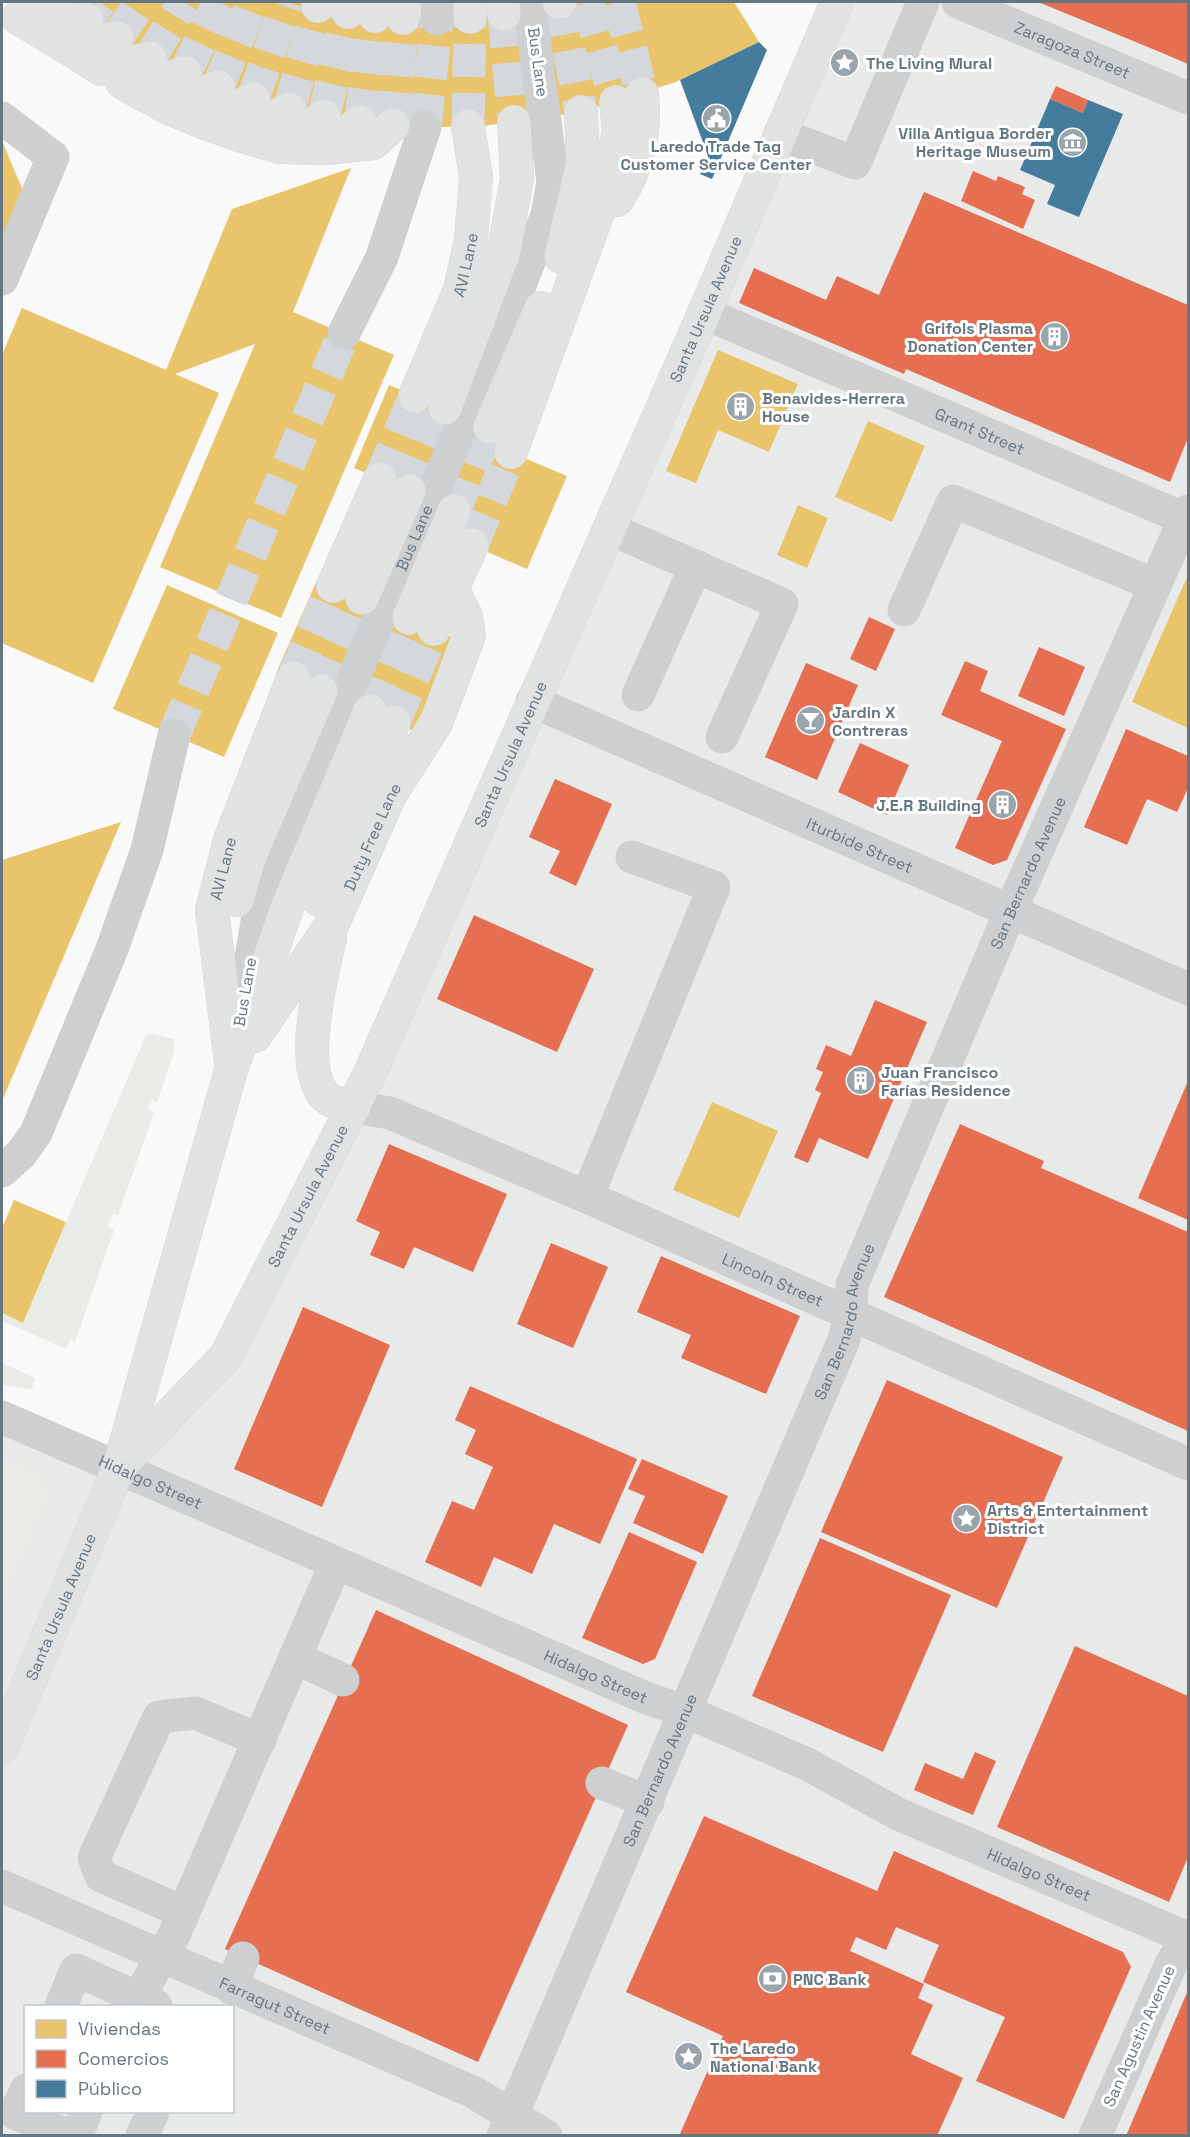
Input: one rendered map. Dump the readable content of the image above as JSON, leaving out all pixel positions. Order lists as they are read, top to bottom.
{
  "streets": {
    "main road": ["AVI Lane", "Santa Ursula Avenue", "Duty Free Lane"],
    "street": [
      "Zaragoza Street",
      "Bus Lane",
      "Grant Street",
      "Iturbide Street",
      "San Bernardo Avenue",
      "Lincoln Street",
      "Hidalgo Street",
      "Farragut Street",
      "San Agustin Avenue"
    ]
  },
  "crossings": [
    ["Bus Lane", "AVI Lane"],
    ["Bus Lane", "Santa Ursula Avenue"],
    ["Bus Lane", "Duty Free Lane"],
    ["AVI Lane", "Santa Ursula Avenue"],
    ["AVI Lane", "Duty Free Lane"],
    ["Santa Ursula Avenue", "Grant Street"],
    ["Santa Ursula Avenue", "Duty Free Lane"],
    ["Santa Ursula Avenue", "Iturbide Street"],
    ["Santa Ursula Avenue", "Lincoln Street"],
    ["Santa Ursula Avenue", "Hidalgo Street"],
    ["Grant Street", "San Bernardo Avenue"],
    ["Iturbide Street", "San Bernardo Avenue"],
    ["San Bernardo Avenue", "Lincoln Street"],
    ["San Bernardo Avenue", "Hidalgo Street"],
    ["San Bernardo Avenue", "Farragut Street"],
    ["Hidalgo Street", "San Agustin Avenue"]
  ],
  "places": {
    "place": ["The Living Mural", "Arts & Entertainment District", "The Laredo National Bank"],
    "public building": ["Laredo Trade Tag Customer Service Center"],
    "museum": ["Villa Antigua Border Heritage Museum"],
    "building": [
      "Grifols Plasma Donation Center",
      "Benavides-Herrera House",
      "J.E.R Building",
      "Juan Francisco Farías Residence"
    ],
    "bar": ["Jardin X Contreras"],
    "bank": ["PNC Bank"]
  },
  "legend": ["Viviendas", "Comercios", "Público"]
}
